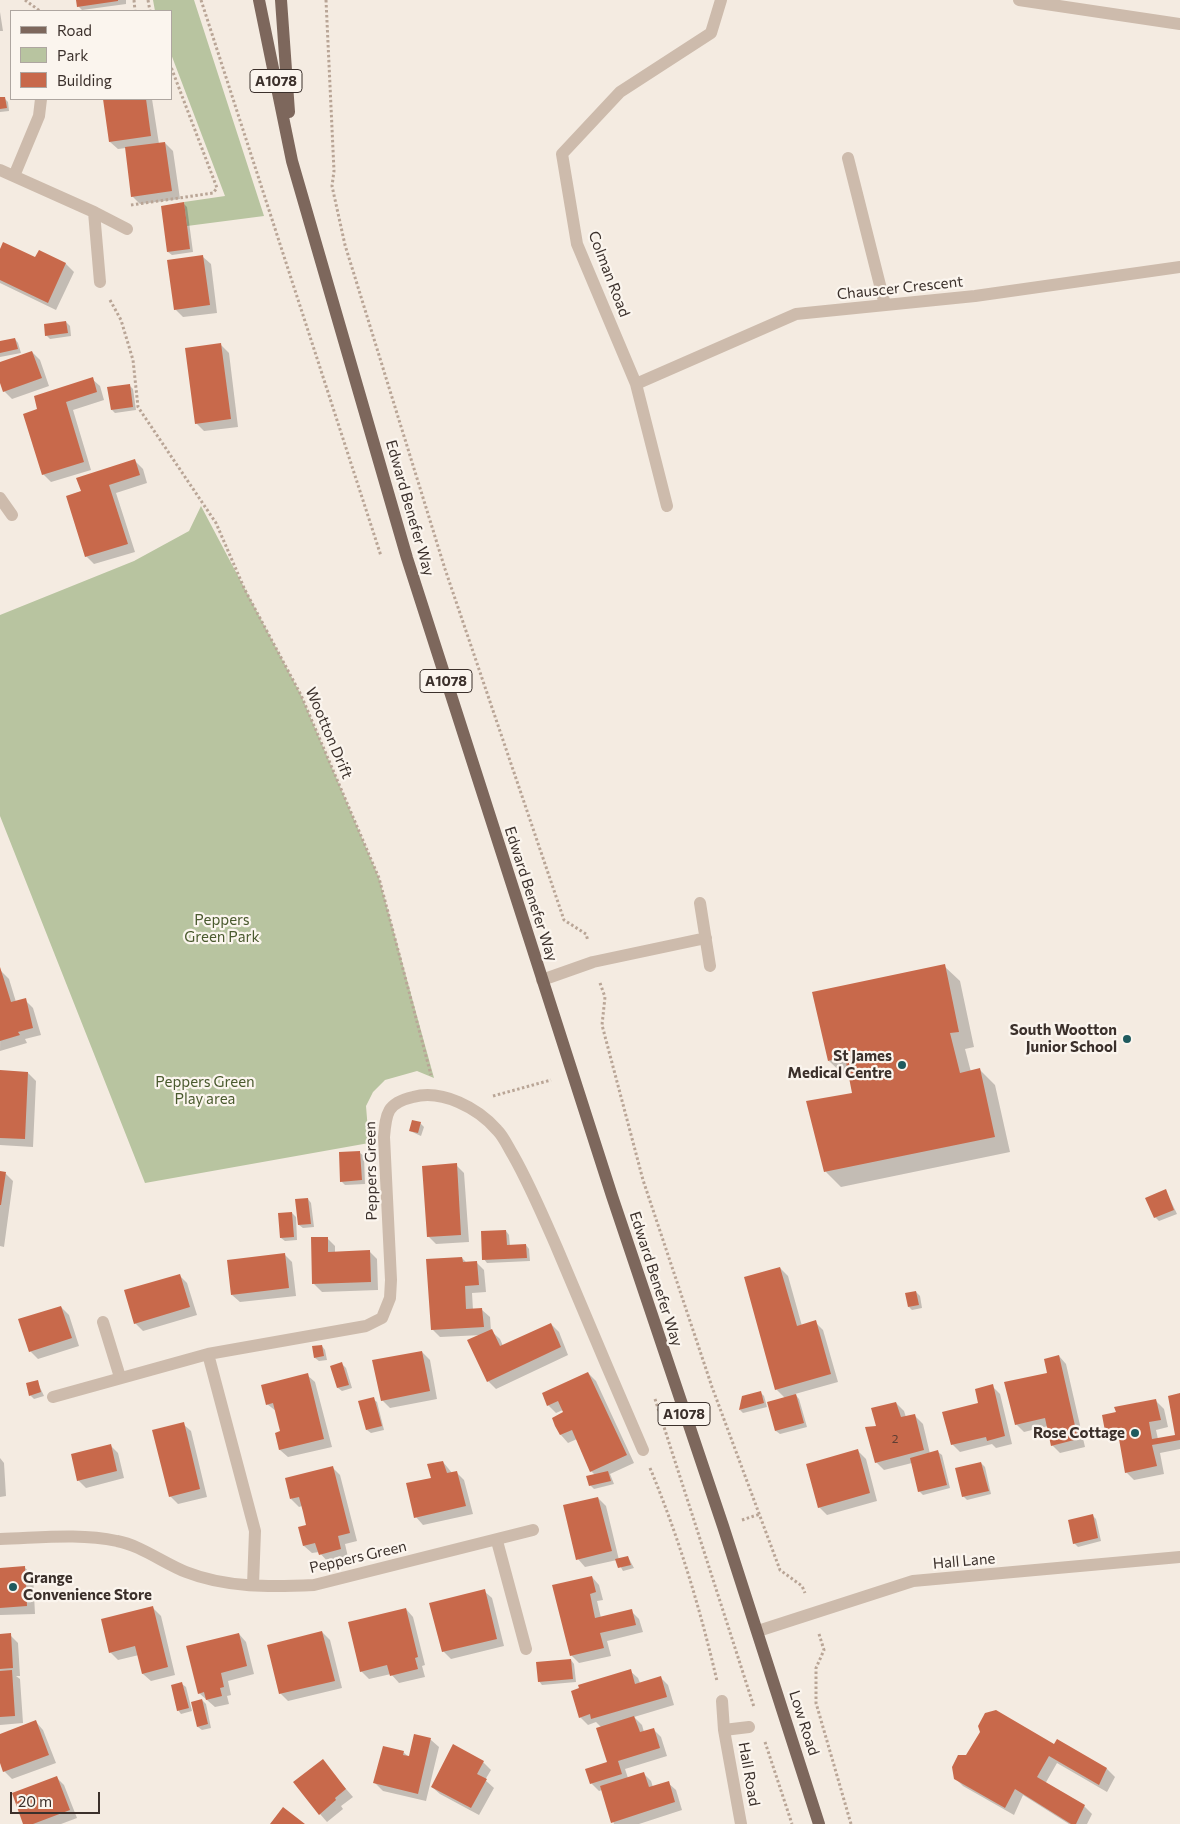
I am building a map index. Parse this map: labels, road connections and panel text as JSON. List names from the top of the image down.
{
  "streets": {
    "main road": ["A1078", "Edward Benefer Way", "Low Road"],
    "street": [
      "Colman Road",
      "Chauscer Crescent",
      "Peppers Green",
      "Hall Lane",
      "Hall Road"
    ],
    "path": ["Wootton Drift"]
  },
  "crossings": [
    ["Colman Road", "Chauscer Crescent"],
    ["Edward Benefer Way", "Hall Lane"],
    ["Edward Benefer Way", "Low Road"],
    ["Wootton Drift", "Peppers Green"],
    ["Hall Lane", "Low Road"]
  ],
  "parks": ["Peppers Green Park", "Peppers Green Play area"],
  "places": [
    "South Wootton Junior School",
    "St James Medical Centre",
    "Rose Cottage",
    "Grange Convenience Store"
  ],
  "house_numbers": ["2"],
  "legend": ["Road", "Park", "Building"],
  "scale_bar": "20 m"
}
